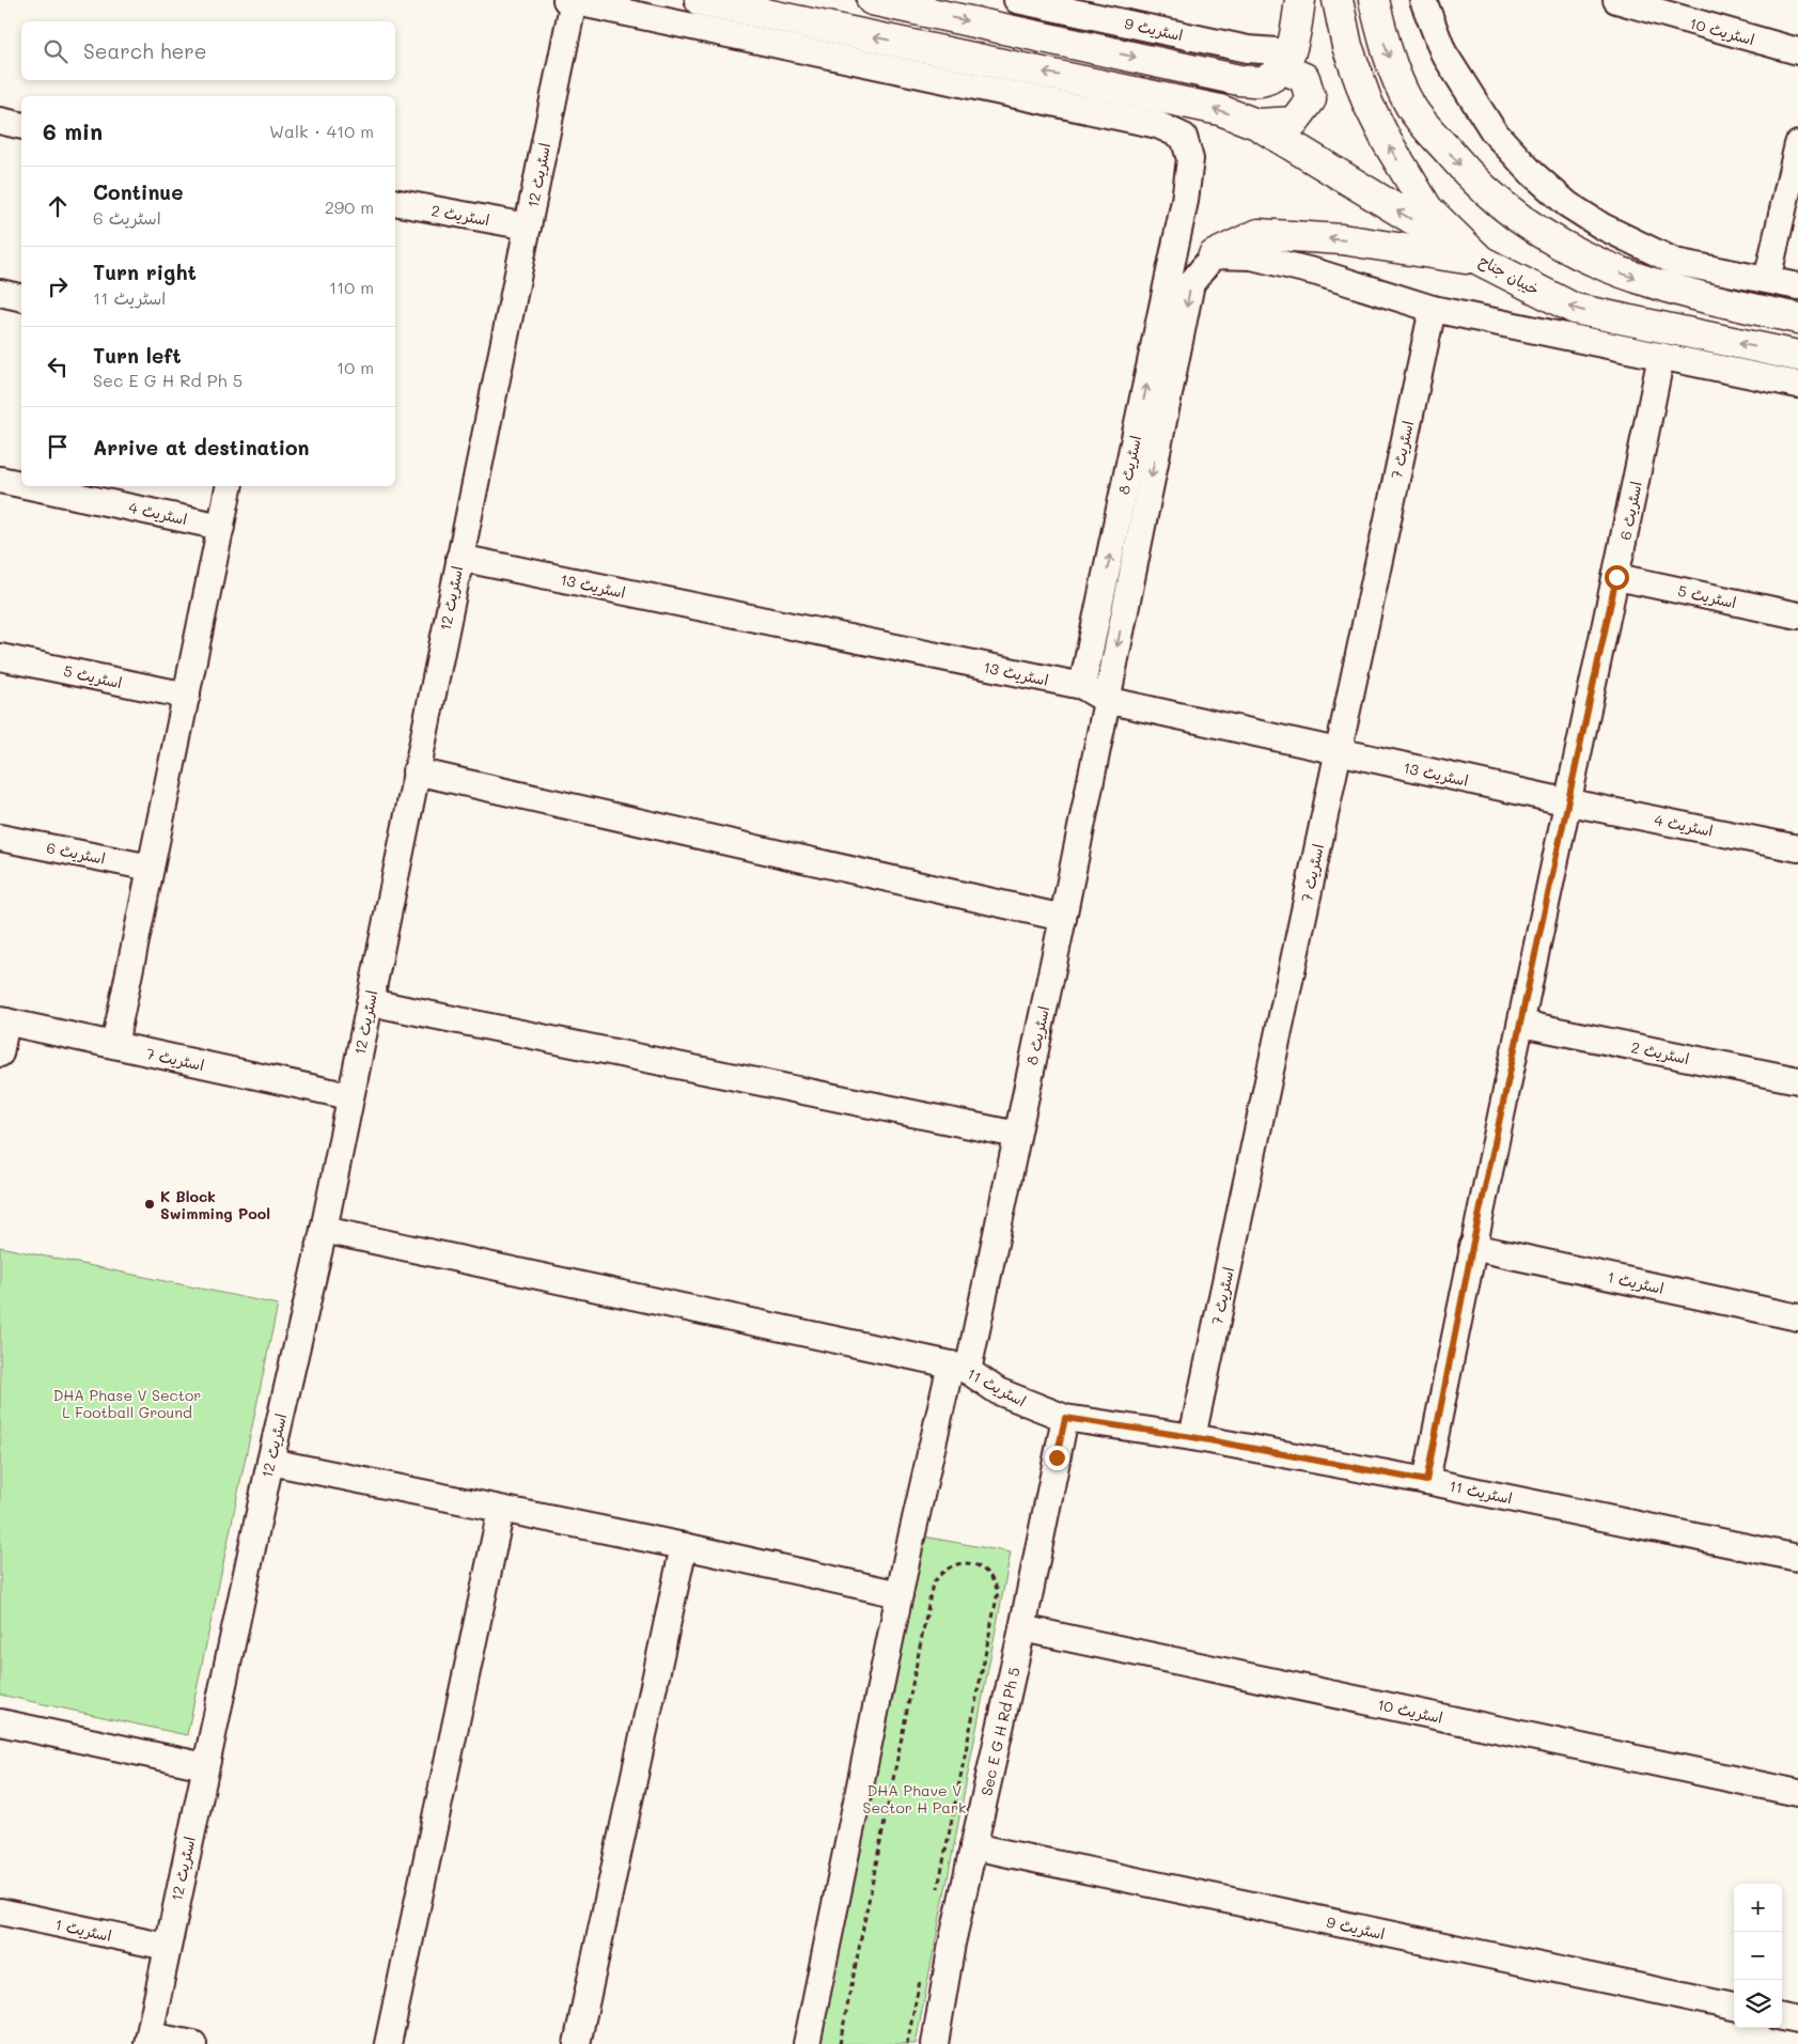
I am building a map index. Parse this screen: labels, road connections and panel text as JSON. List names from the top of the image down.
{
  "streets": {
    "main road": ["خیبان جناح"],
    "street": [
      "اسٹریٹ 9",
      "اسٹریٹ 10",
      "اسٹریٹ 12",
      "اسٹریٹ 2",
      "اسٹریٹ 7",
      "اسٹریٹ 8",
      "اسٹریٹ 6",
      "اسٹریٹ 4",
      "اسٹریٹ 13",
      "اسٹریٹ 5",
      "اسٹریٹ 1",
      "اسٹریٹ 11",
      "Sec E G H Rd Ph 5"
    ]
  },
  "crossings": [
    ["اسٹریٹ 9", "Sec E G H Rd Ph 5"],
    ["اسٹریٹ 10", "Sec E G H Rd Ph 5"],
    ["اسٹریٹ 12", "اسٹریٹ 2"],
    ["اسٹریٹ 12", "اسٹریٹ 7"],
    ["اسٹریٹ 12", "اسٹریٹ 8"],
    ["اسٹریٹ 12", "اسٹریٹ 13"],
    ["اسٹریٹ 12", "اسٹریٹ 1"],
    ["اسٹریٹ 2", "اسٹریٹ 6"],
    ["اسٹریٹ 7", "اسٹریٹ 13"],
    ["اسٹریٹ 7", "اسٹریٹ 11"],
    ["اسٹریٹ 8", "اسٹریٹ 13"],
    ["اسٹریٹ 8", "اسٹریٹ 11"],
    ["اسٹریٹ 6", "اسٹریٹ 4"],
    ["اسٹریٹ 6", "اسٹریٹ 13"],
    ["اسٹریٹ 6", "اسٹریٹ 5"],
    ["اسٹریٹ 6", "اسٹریٹ 1"],
    ["اسٹریٹ 6", "اسٹریٹ 11"],
    ["اسٹریٹ 4", "اسٹریٹ 13"],
    ["اسٹریٹ 11", "Sec E G H Rd Ph 5"]
  ],
  "parks": ["DHA Phase V Sector L Football Ground", "DHA Phave V Sector H Park"],
  "places": ["K Block Swimming Pool"],
  "page": {
    "search": "Search here",
    "heading": ["6 min", "Walk · 410 m"],
    "list": [
      ["Continue", "اسٹریٹ 6", "290 m"],
      ["Turn right", "اسٹریٹ 11", "110 m"],
      ["Turn left", "Sec E G H Rd Ph 5", "10 m"],
      "Arrive at destination"
    ],
    "map_buttons": ["+", "−"]
  }
}
